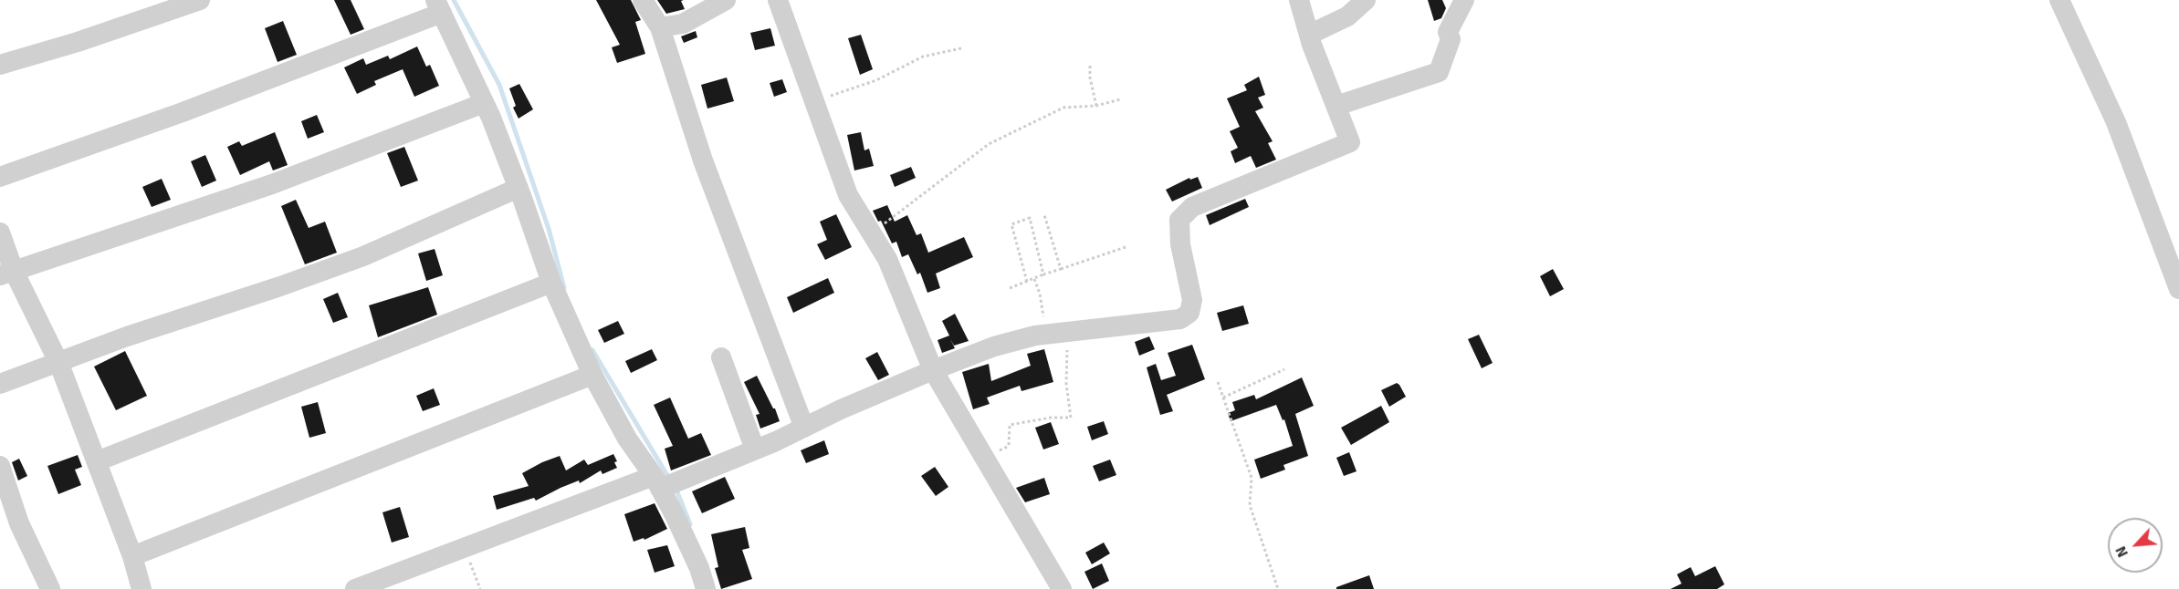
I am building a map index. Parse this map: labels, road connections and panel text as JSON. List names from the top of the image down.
{
  "north": "bottom left"
}
